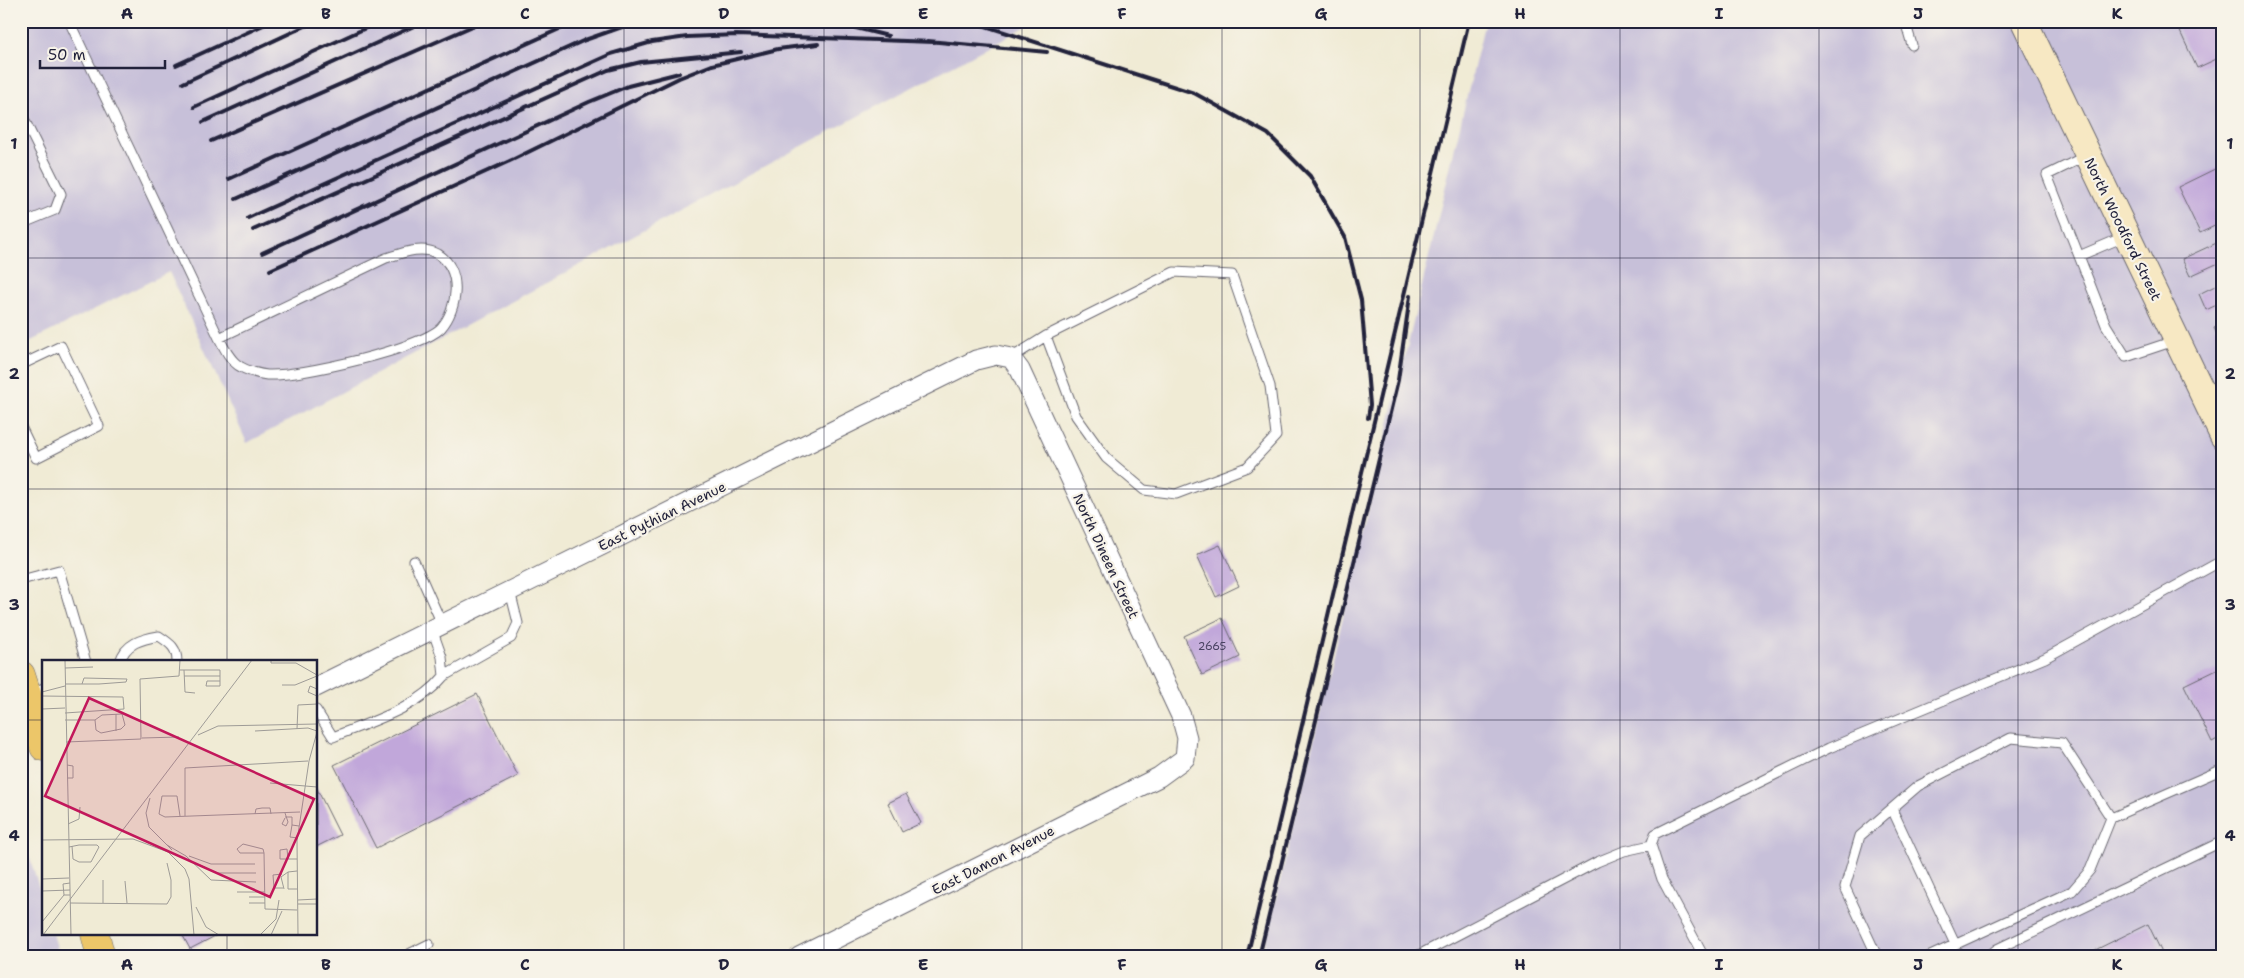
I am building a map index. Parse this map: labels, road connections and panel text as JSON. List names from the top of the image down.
{
  "streets": {
    "street": [
      "North Woodford Street",
      "East Pythian Avenue",
      "North Dineen Street",
      "East Damon Avenue"
    ]
  },
  "crossings": [
    ["East Pythian Avenue", "North Dineen Street"],
    ["North Dineen Street", "East Damon Avenue"]
  ],
  "house_numbers": ["2665"],
  "scale_bar": "50 m",
  "grid": {
    "columns": [
      "A",
      "B",
      "C",
      "D",
      "E",
      "F",
      "G",
      "H",
      "I",
      "J",
      "K"
    ],
    "rows": [
      "1",
      "2",
      "3",
      "4"
    ]
  }
}
